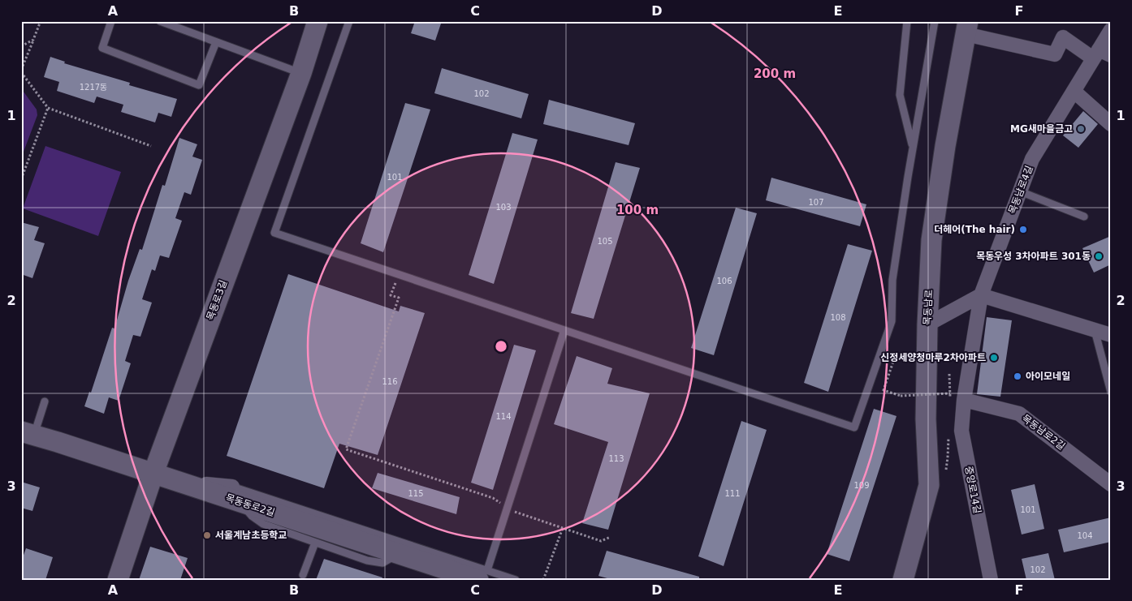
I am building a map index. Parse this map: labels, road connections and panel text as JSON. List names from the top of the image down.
{
  "streets": {
    "street": [
      "목동남로4길",
      "목동로3길",
      "목동남로",
      "목동남로2길",
      "중앙로14길",
      "목동동로2길"
    ]
  },
  "crossings": [
    ["목동남로4길", "목동남로"],
    ["목동남로4길", "목동남로2길"],
    ["목동남로4길", "중앙로14길"],
    ["목동로3길", "목동동로2길"],
    ["목동남로2길", "중앙로14길"]
  ],
  "places": [
    "MG새마을금고",
    "더헤어(The hair)",
    "목동우성 3차아파트 301동",
    "신정세양청마루2차아파트",
    "아이모네일",
    "서울계남초등학교"
  ],
  "house_numbers": [
    "1217동",
    "102",
    "101",
    "107",
    "103",
    "105",
    "106",
    "108",
    "116",
    "114",
    "113",
    "109",
    "115",
    "111",
    "101",
    "104",
    "102"
  ],
  "grid": {
    "columns": [
      "A",
      "B",
      "C",
      "D",
      "E",
      "F"
    ],
    "rows": ["1", "2", "3"]
  },
  "rings": ["200 m", "100 m"]
}
